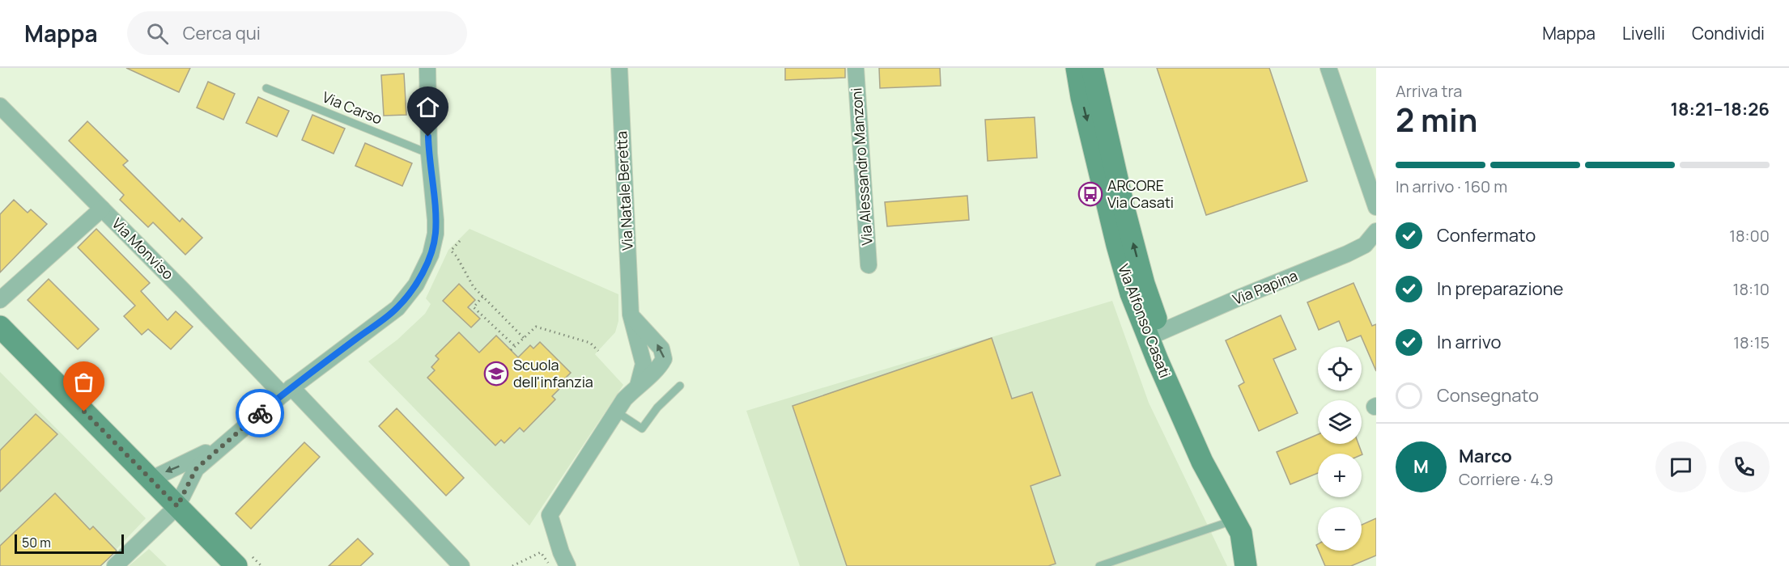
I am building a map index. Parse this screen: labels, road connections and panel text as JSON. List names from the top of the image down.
{
  "streets": {
    "main road": ["Via Alfonso Casati"],
    "street": [
      "Via Alessandro Manzoni",
      "Via Natale Beretta",
      "Via Monviso",
      "Via Papina"
    ],
    "lane": ["Via Carso"]
  },
  "crossings": [
    ["Via Papina", "Via Alfonso Casati"]
  ],
  "places": {
    "bus stop": ["ARCORE Via Casati"],
    "school or university": ["Scuola dell'infanzia"]
  },
  "scale_bar": "50 m",
  "page": {
    "header": "Mappa",
    "search": "Cerca qui",
    "nav": ["Mappa", "Livelli", "Condividi"],
    "heading": ["2 min", "Arriva tra", "18:21–18:26"],
    "panel": ["Marco", "Corriere · 4.9"],
    "bar": "In arrivo · 160 m",
    "list": [
      ["Confermato", "18:00"],
      ["In preparazione", "18:10"],
      ["In arrivo", "18:15"],
      "Consegnato"
    ],
    "map_buttons": ["+", "−"],
    "round": "M",
    "scale": "50 m"
  }
}
